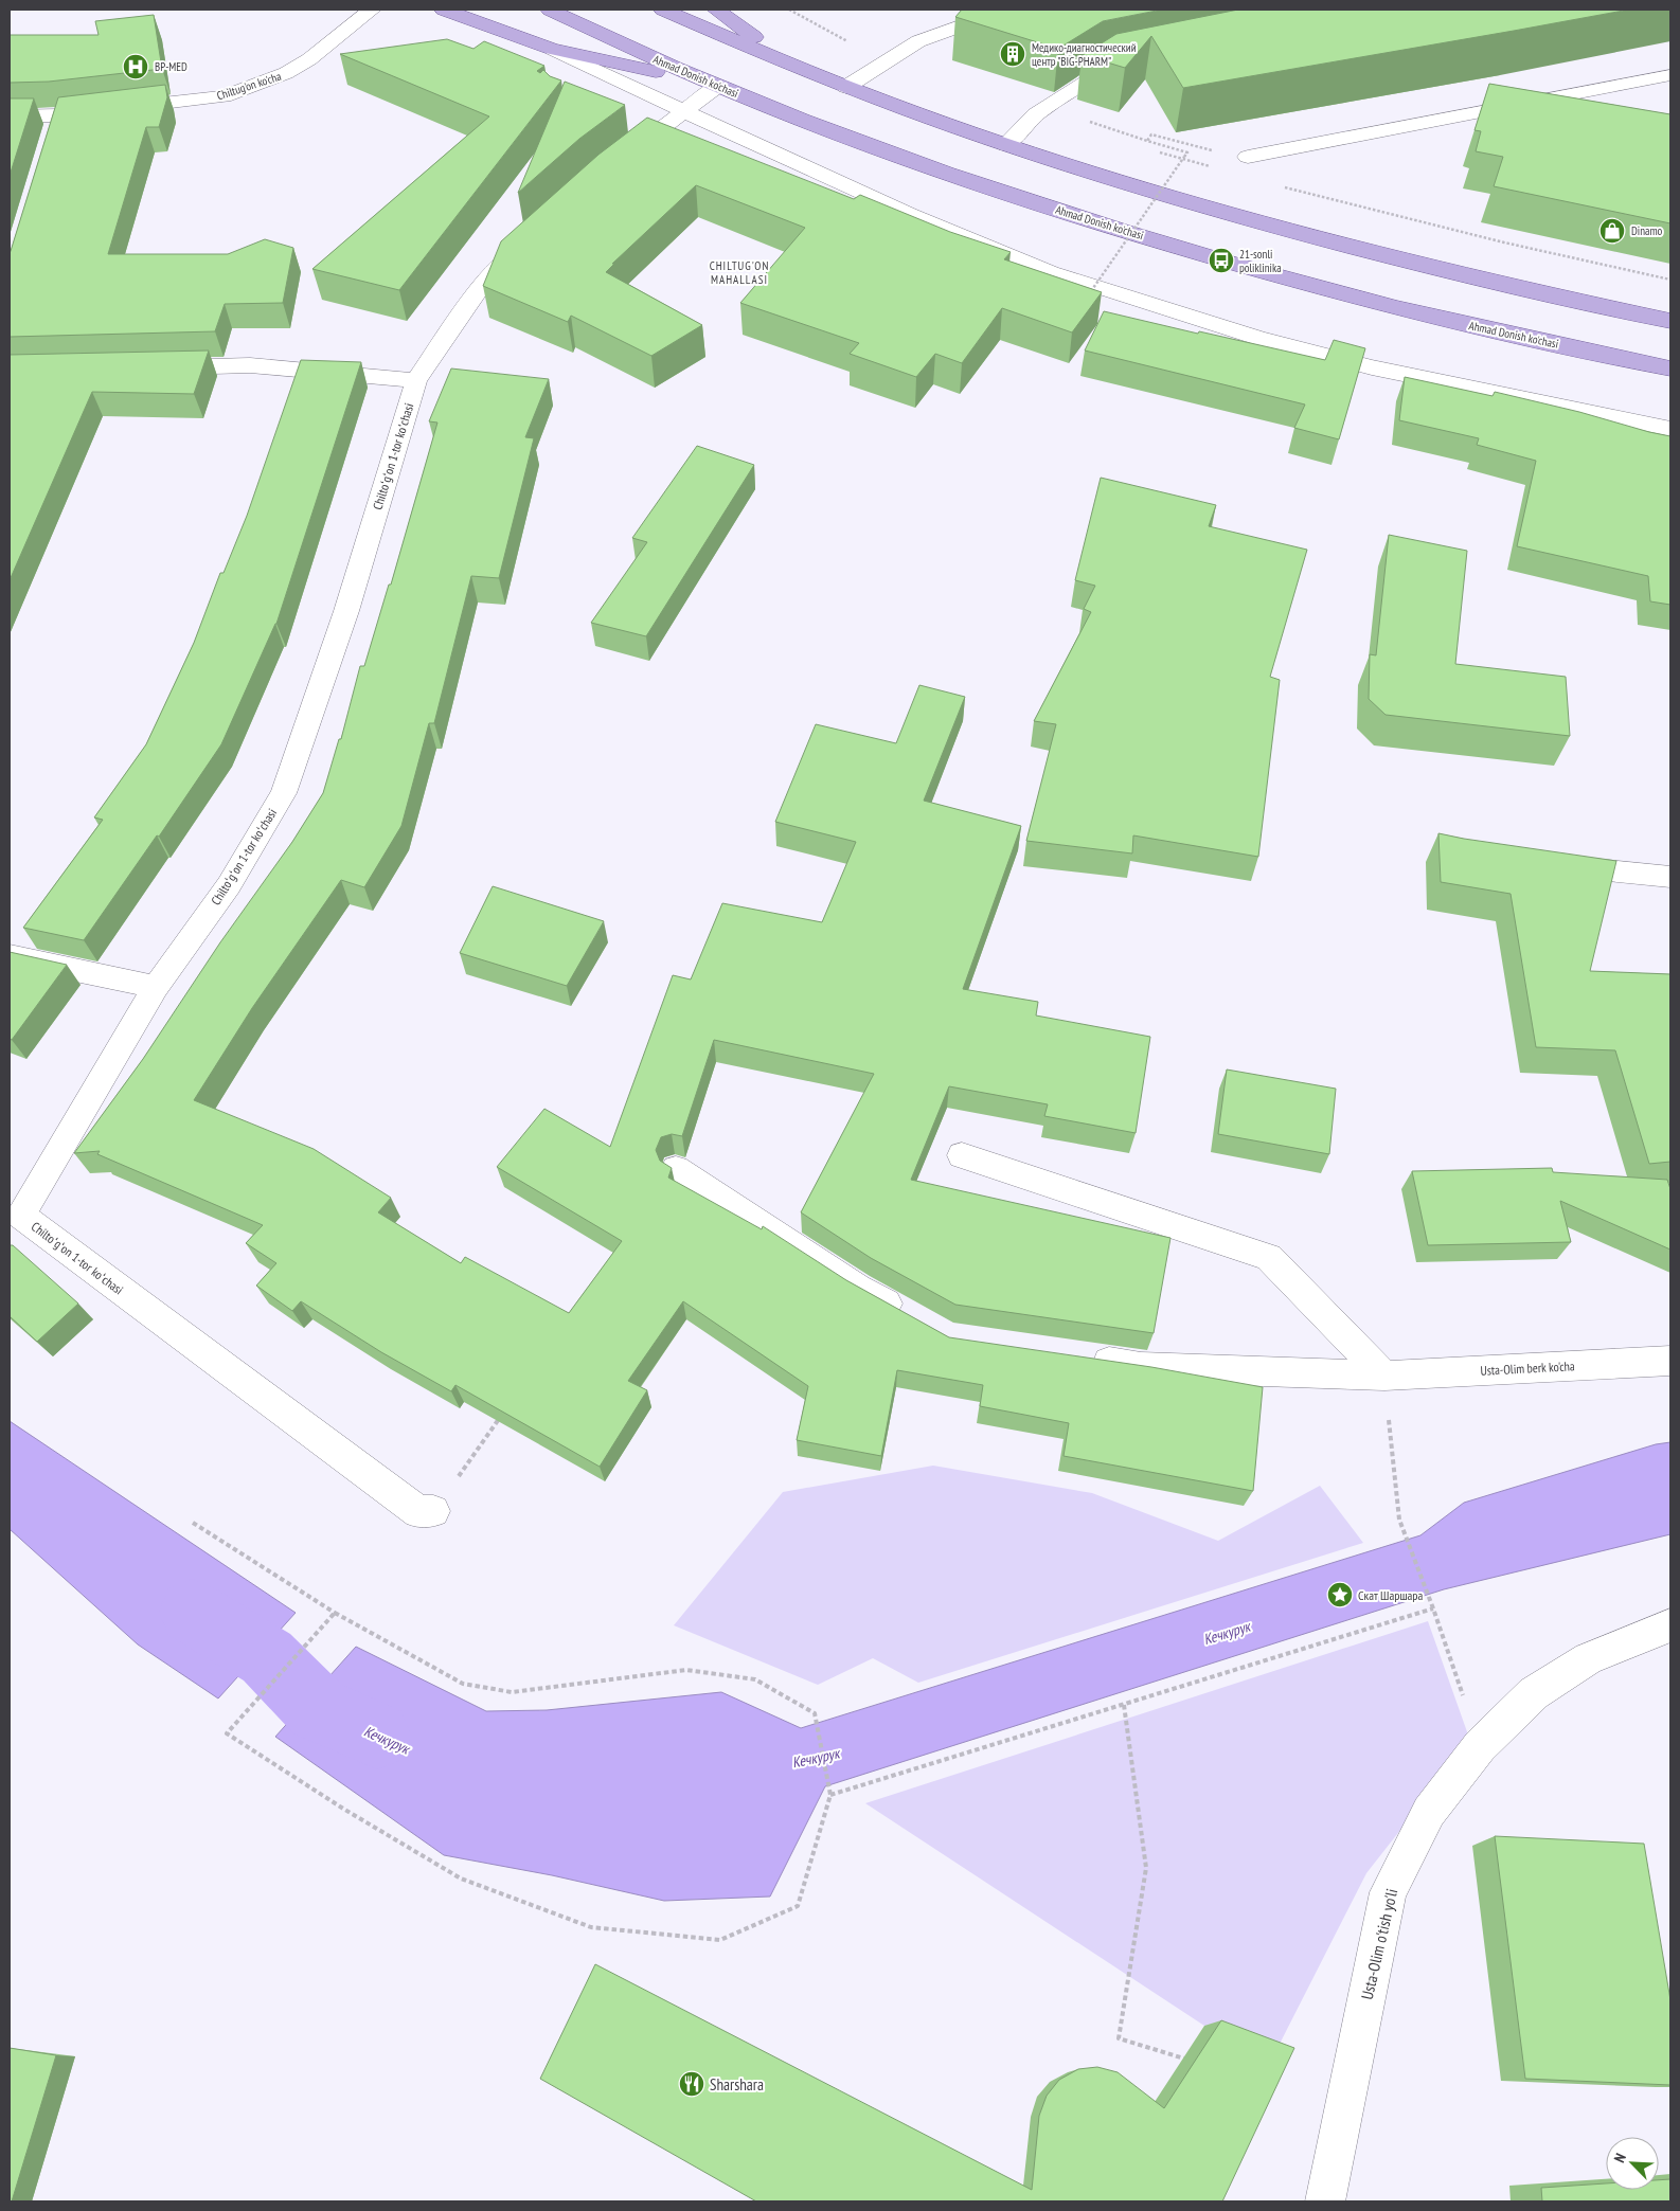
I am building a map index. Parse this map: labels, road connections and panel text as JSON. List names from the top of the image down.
{
  "streets": {
    "main road": ["Ahmad Donish ko'chasi"],
    "street": [
      "Chiltug'on ko'cha",
      "Chiltoʻgʻon 1-tor koʻchasi",
      "Usta-Olim berk ko'cha",
      "Usta-Olim o'tish yo'li"
    ]
  },
  "districts": ["CHILTUG'ON MAHALLASI"],
  "water": ["Кечкурук"],
  "places": {
    "building": ["Медико-диагностический центр \"BIG-PHARM\""],
    "hospital": ["BP-MED"],
    "shop": ["Dinamo"],
    "bus stop": ["21-sonli poliklinika"],
    "place": ["Скат Шаршара"],
    "restaurant": ["Sharshara"]
  },
  "north": "top left"
}
